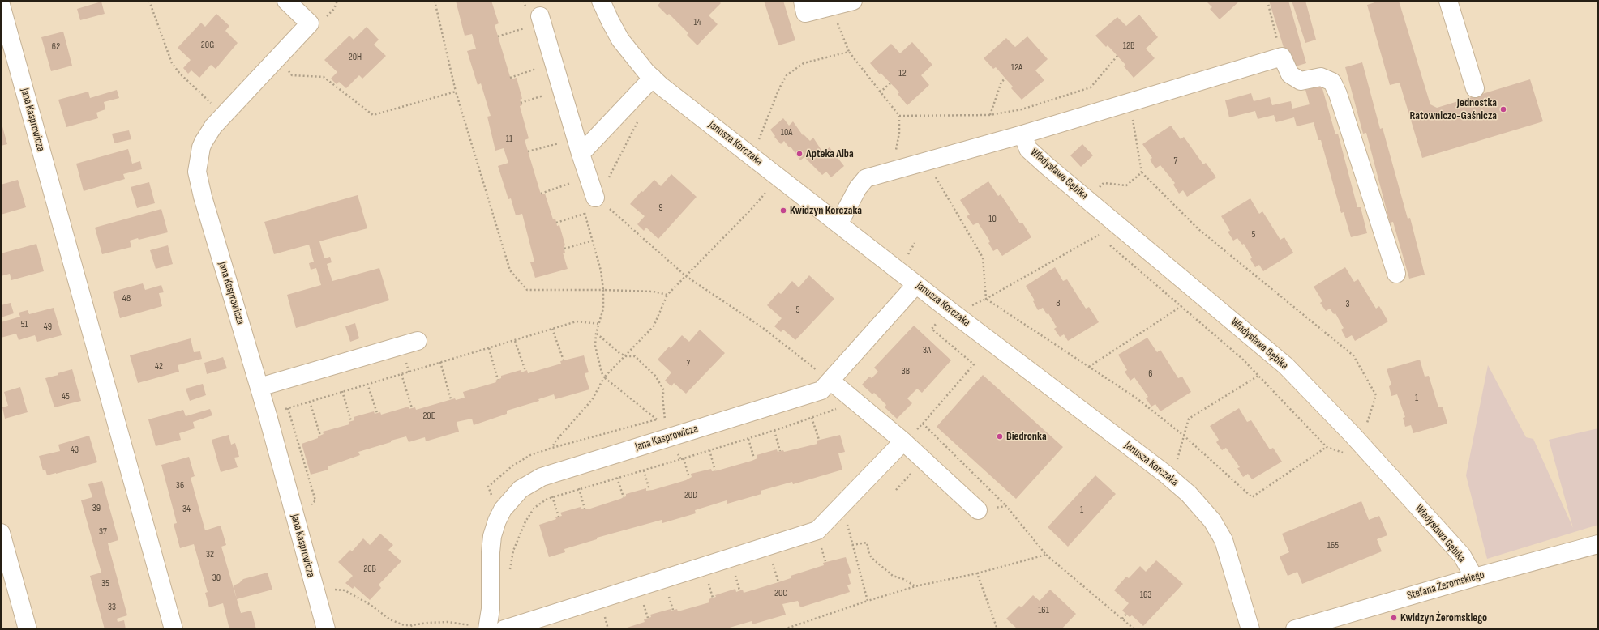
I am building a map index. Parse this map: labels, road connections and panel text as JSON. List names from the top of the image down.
{
  "streets": {
    "street": [
      "Jana Kasprowicza",
      "Janusza Korczaka",
      "Władysława Gębika",
      "Stefana Żeromskiego"
    ]
  },
  "crossings": [
    ["Jana Kasprowicza", "Janusza Korczaka"],
    ["Janusza Korczaka", "Władysława Gębika"],
    ["Władysława Gębika", "Stefana Żeromskiego"]
  ],
  "places": [
    "Jednostka Ratowniczo-Gaśnicza",
    "Apteka Alba",
    "Kwidzyn Korczaka",
    "Biedronka",
    "Kwidzyn Żeromskiego"
  ],
  "house_numbers": [
    "14",
    "20G",
    "12B",
    "62",
    "20H",
    "12A",
    "12",
    "10A",
    "11",
    "7",
    "9",
    "10",
    "5",
    "48",
    "8",
    "3",
    "5",
    "51",
    "49",
    "3A",
    "7",
    "42",
    "3B",
    "6",
    "45",
    "1",
    "20E",
    "43",
    "36",
    "20D",
    "39",
    "34",
    "1",
    "37",
    "165",
    "32",
    "20B",
    "30",
    "35",
    "20C",
    "163",
    "33",
    "161"
  ]
}
